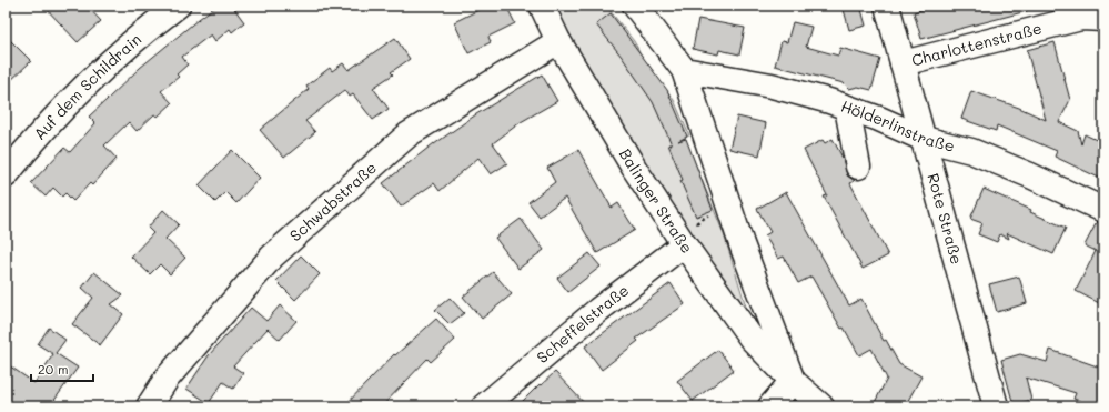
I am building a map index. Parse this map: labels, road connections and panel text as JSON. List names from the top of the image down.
{
  "streets": {
    "street": [
      "Charlottenstraße",
      "Auf dem Schildrain",
      "Hölderlinstraße",
      "Schwabstraße",
      "Balinger Straße",
      "Rote Straße",
      "Scheffelstraße"
    ]
  },
  "crossings": [
    ["Charlottenstraße", "Rote Straße"],
    ["Hölderlinstraße", "Balinger Straße"],
    ["Hölderlinstraße", "Rote Straße"],
    ["Schwabstraße", "Balinger Straße"],
    ["Balinger Straße", "Scheffelstraße"]
  ],
  "scale_bar": "20 m"
}
